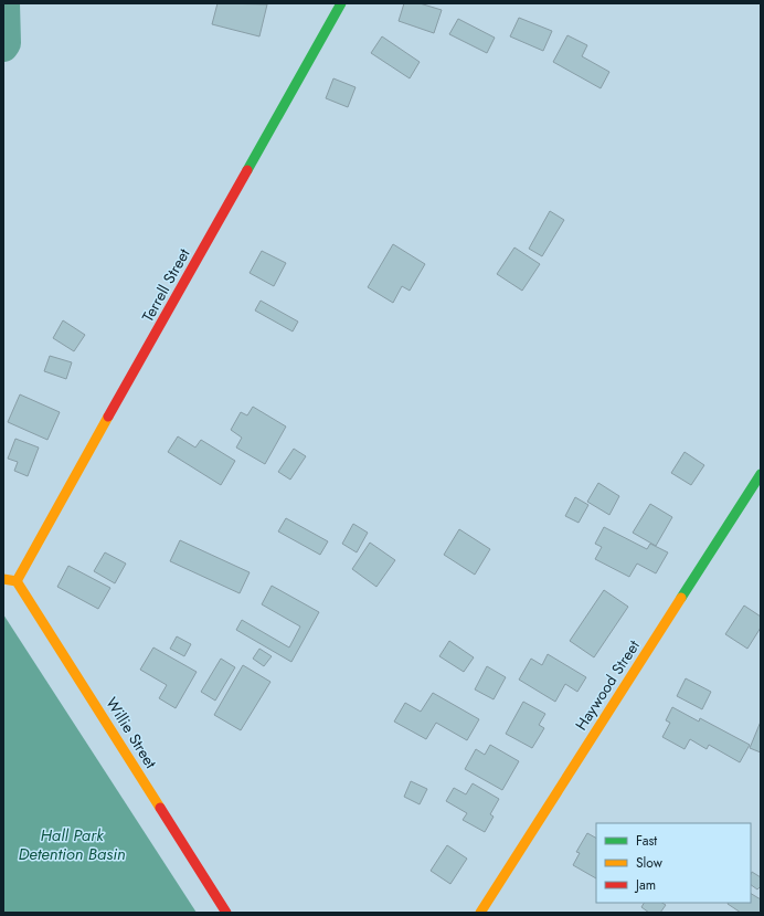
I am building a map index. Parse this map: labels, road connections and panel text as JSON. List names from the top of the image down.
{
  "streets": {
    "street": ["Terrell Street", "Haywood Street", "Willie Street"]
  },
  "crossings": [
    ["Terrell Street", "Willie Street"]
  ],
  "water": ["Hall Park Detention Basin"],
  "legend": ["Fast", "Slow", "Jam"]
}
